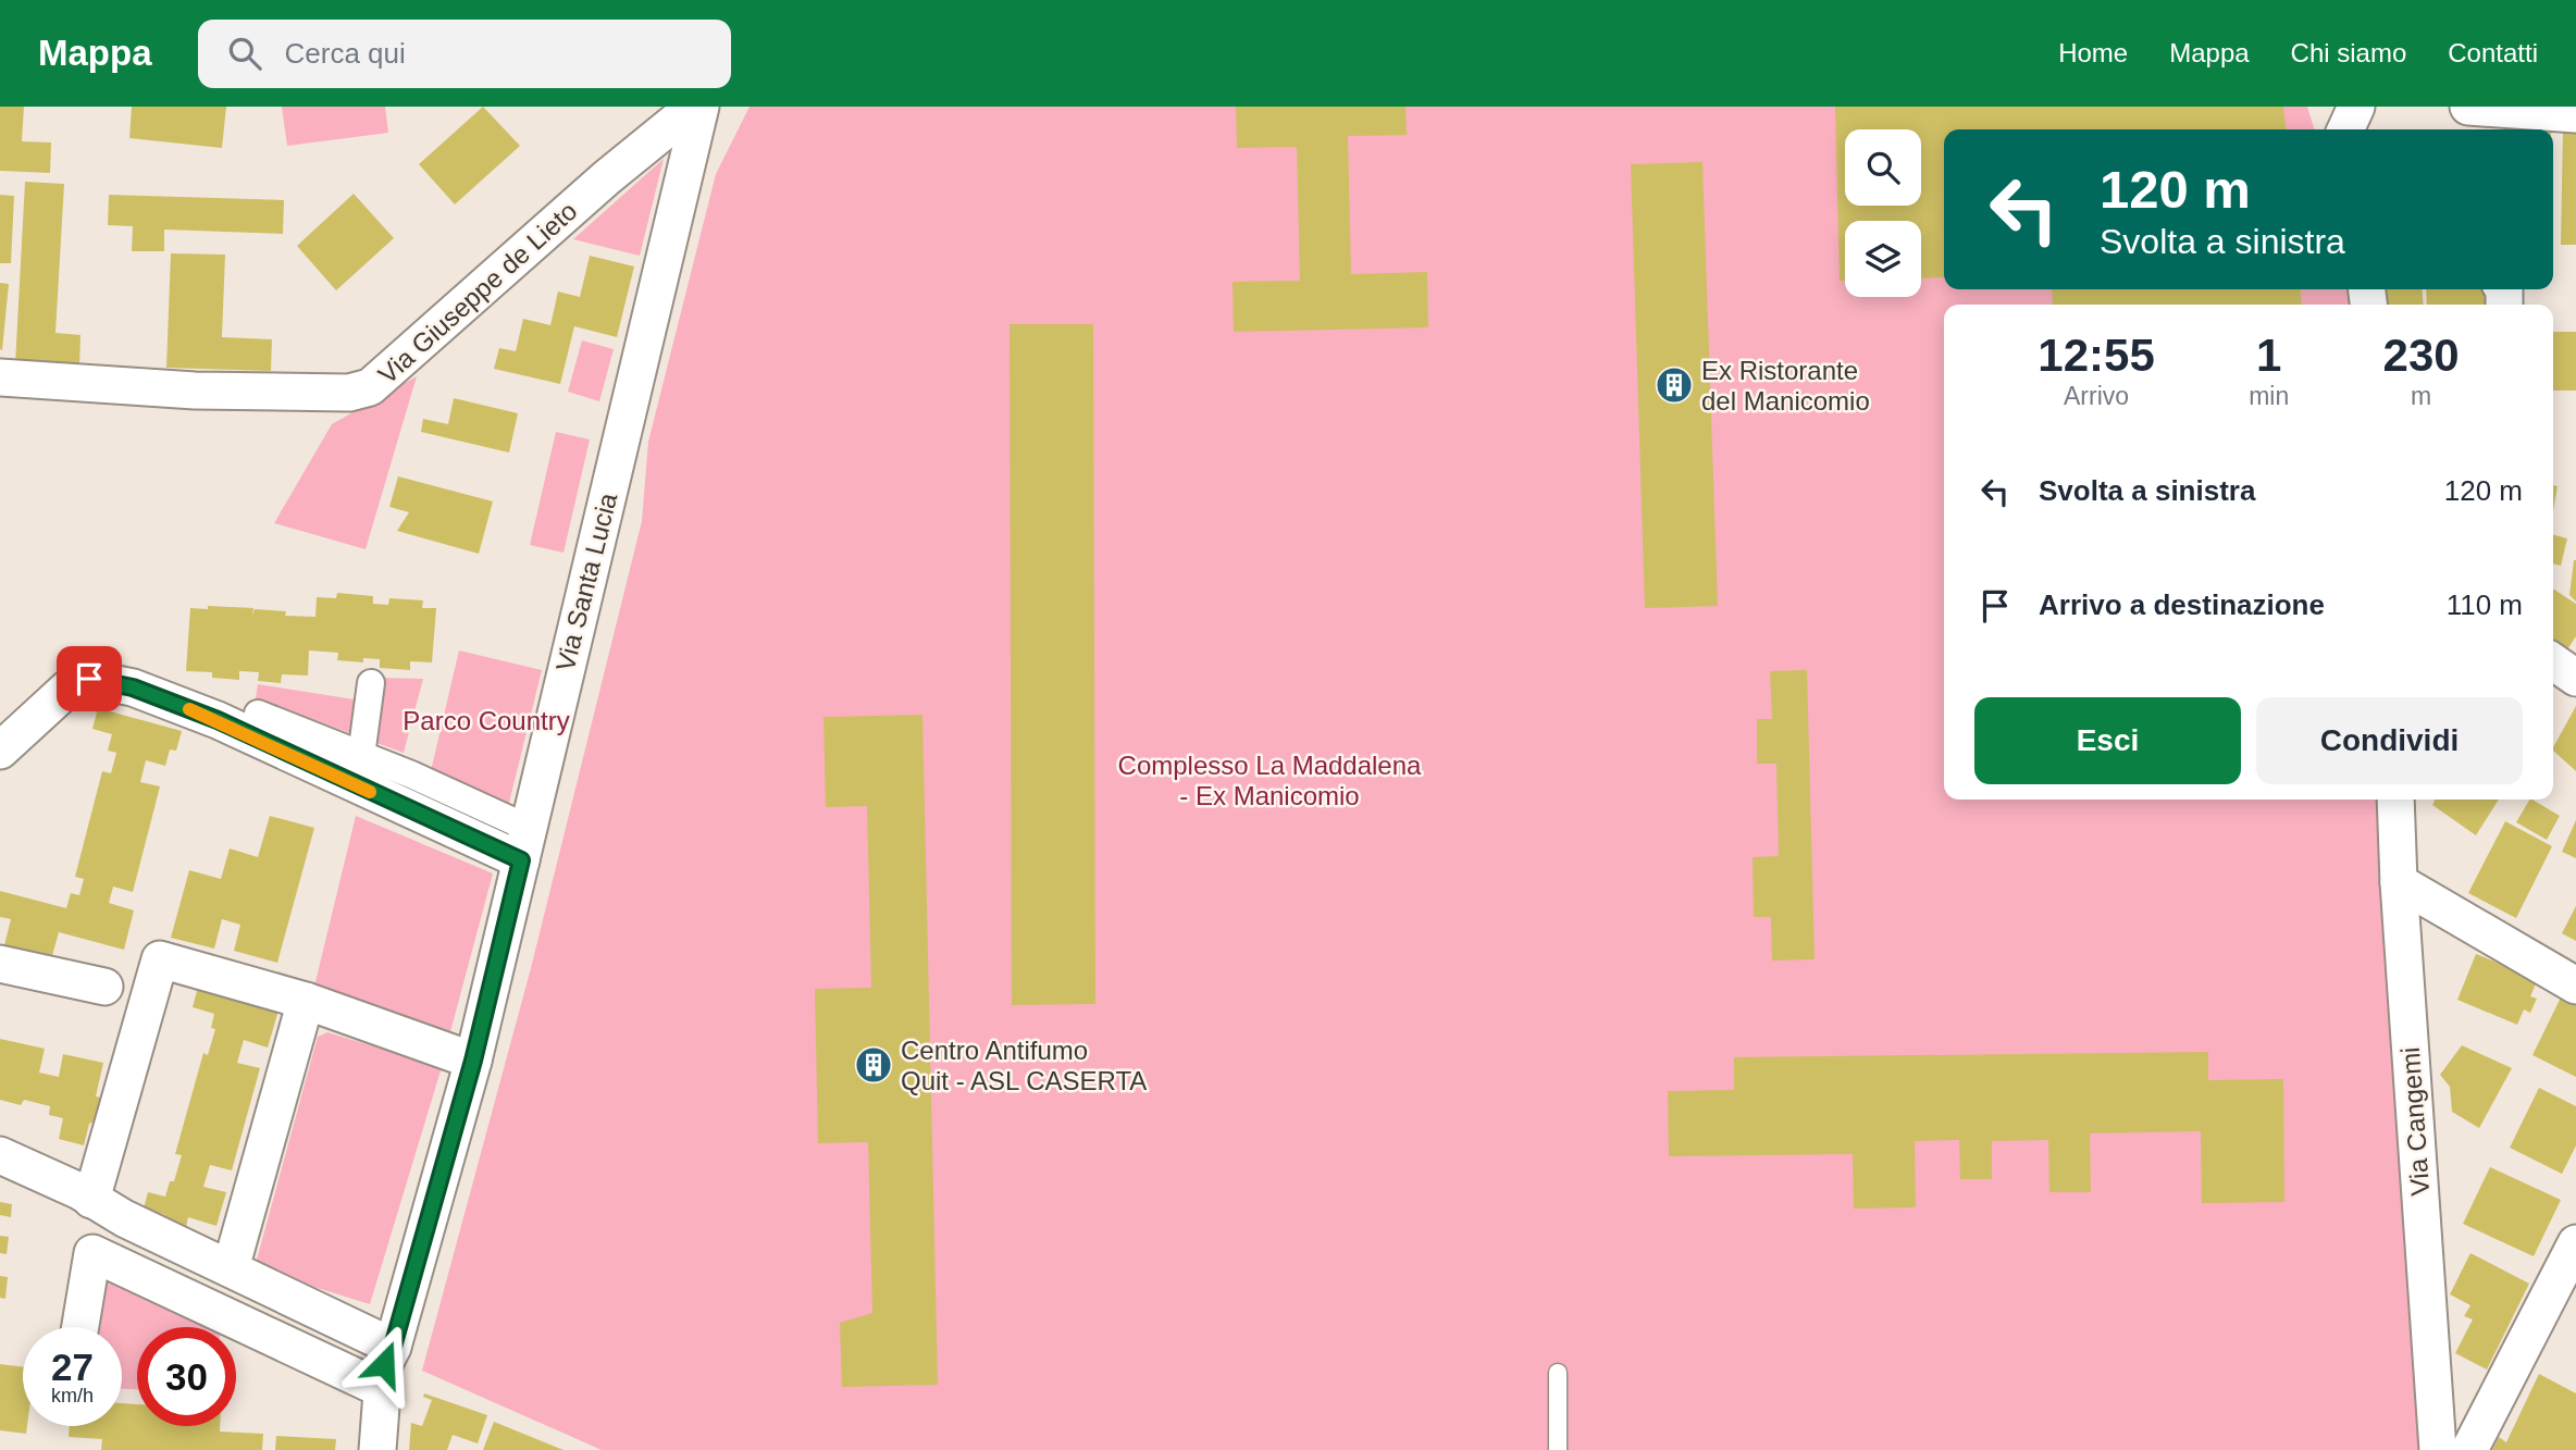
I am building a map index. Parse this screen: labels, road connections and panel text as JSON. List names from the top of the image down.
{
  "streets": {
    "street": ["Via Giuseppe de Lieto", "Via Santa Lucia", "Via Cangemi"]
  },
  "parks": ["Parco Country", "Complesso La Maddalena - Ex Manicomio"],
  "places": {
    "building": ["Ex Ristorante del Manicomio", "Centro Antifumo Quit - ASL CASERTA"]
  },
  "page": {
    "header": "Mappa",
    "search": "Cerca qui",
    "nav": [
      "Home",
      "Mappa",
      "Chi siamo",
      "Contatti"
    ],
    "turn": ["120 m", "Svolta a sinistra"],
    "eta": [
      "12:55",
      "Arrivo",
      "1",
      "min",
      "230",
      "m"
    ],
    "list": [
      {
        "name": "Svolta a sinistra",
        "value": "120 m"
      },
      {
        "name": "Arrivo a destinazione",
        "value": "110 m"
      }
    ],
    "buttons": ["Esci", "Condividi"],
    "speed": "27 km/h",
    "limit": "30"
  }
}
